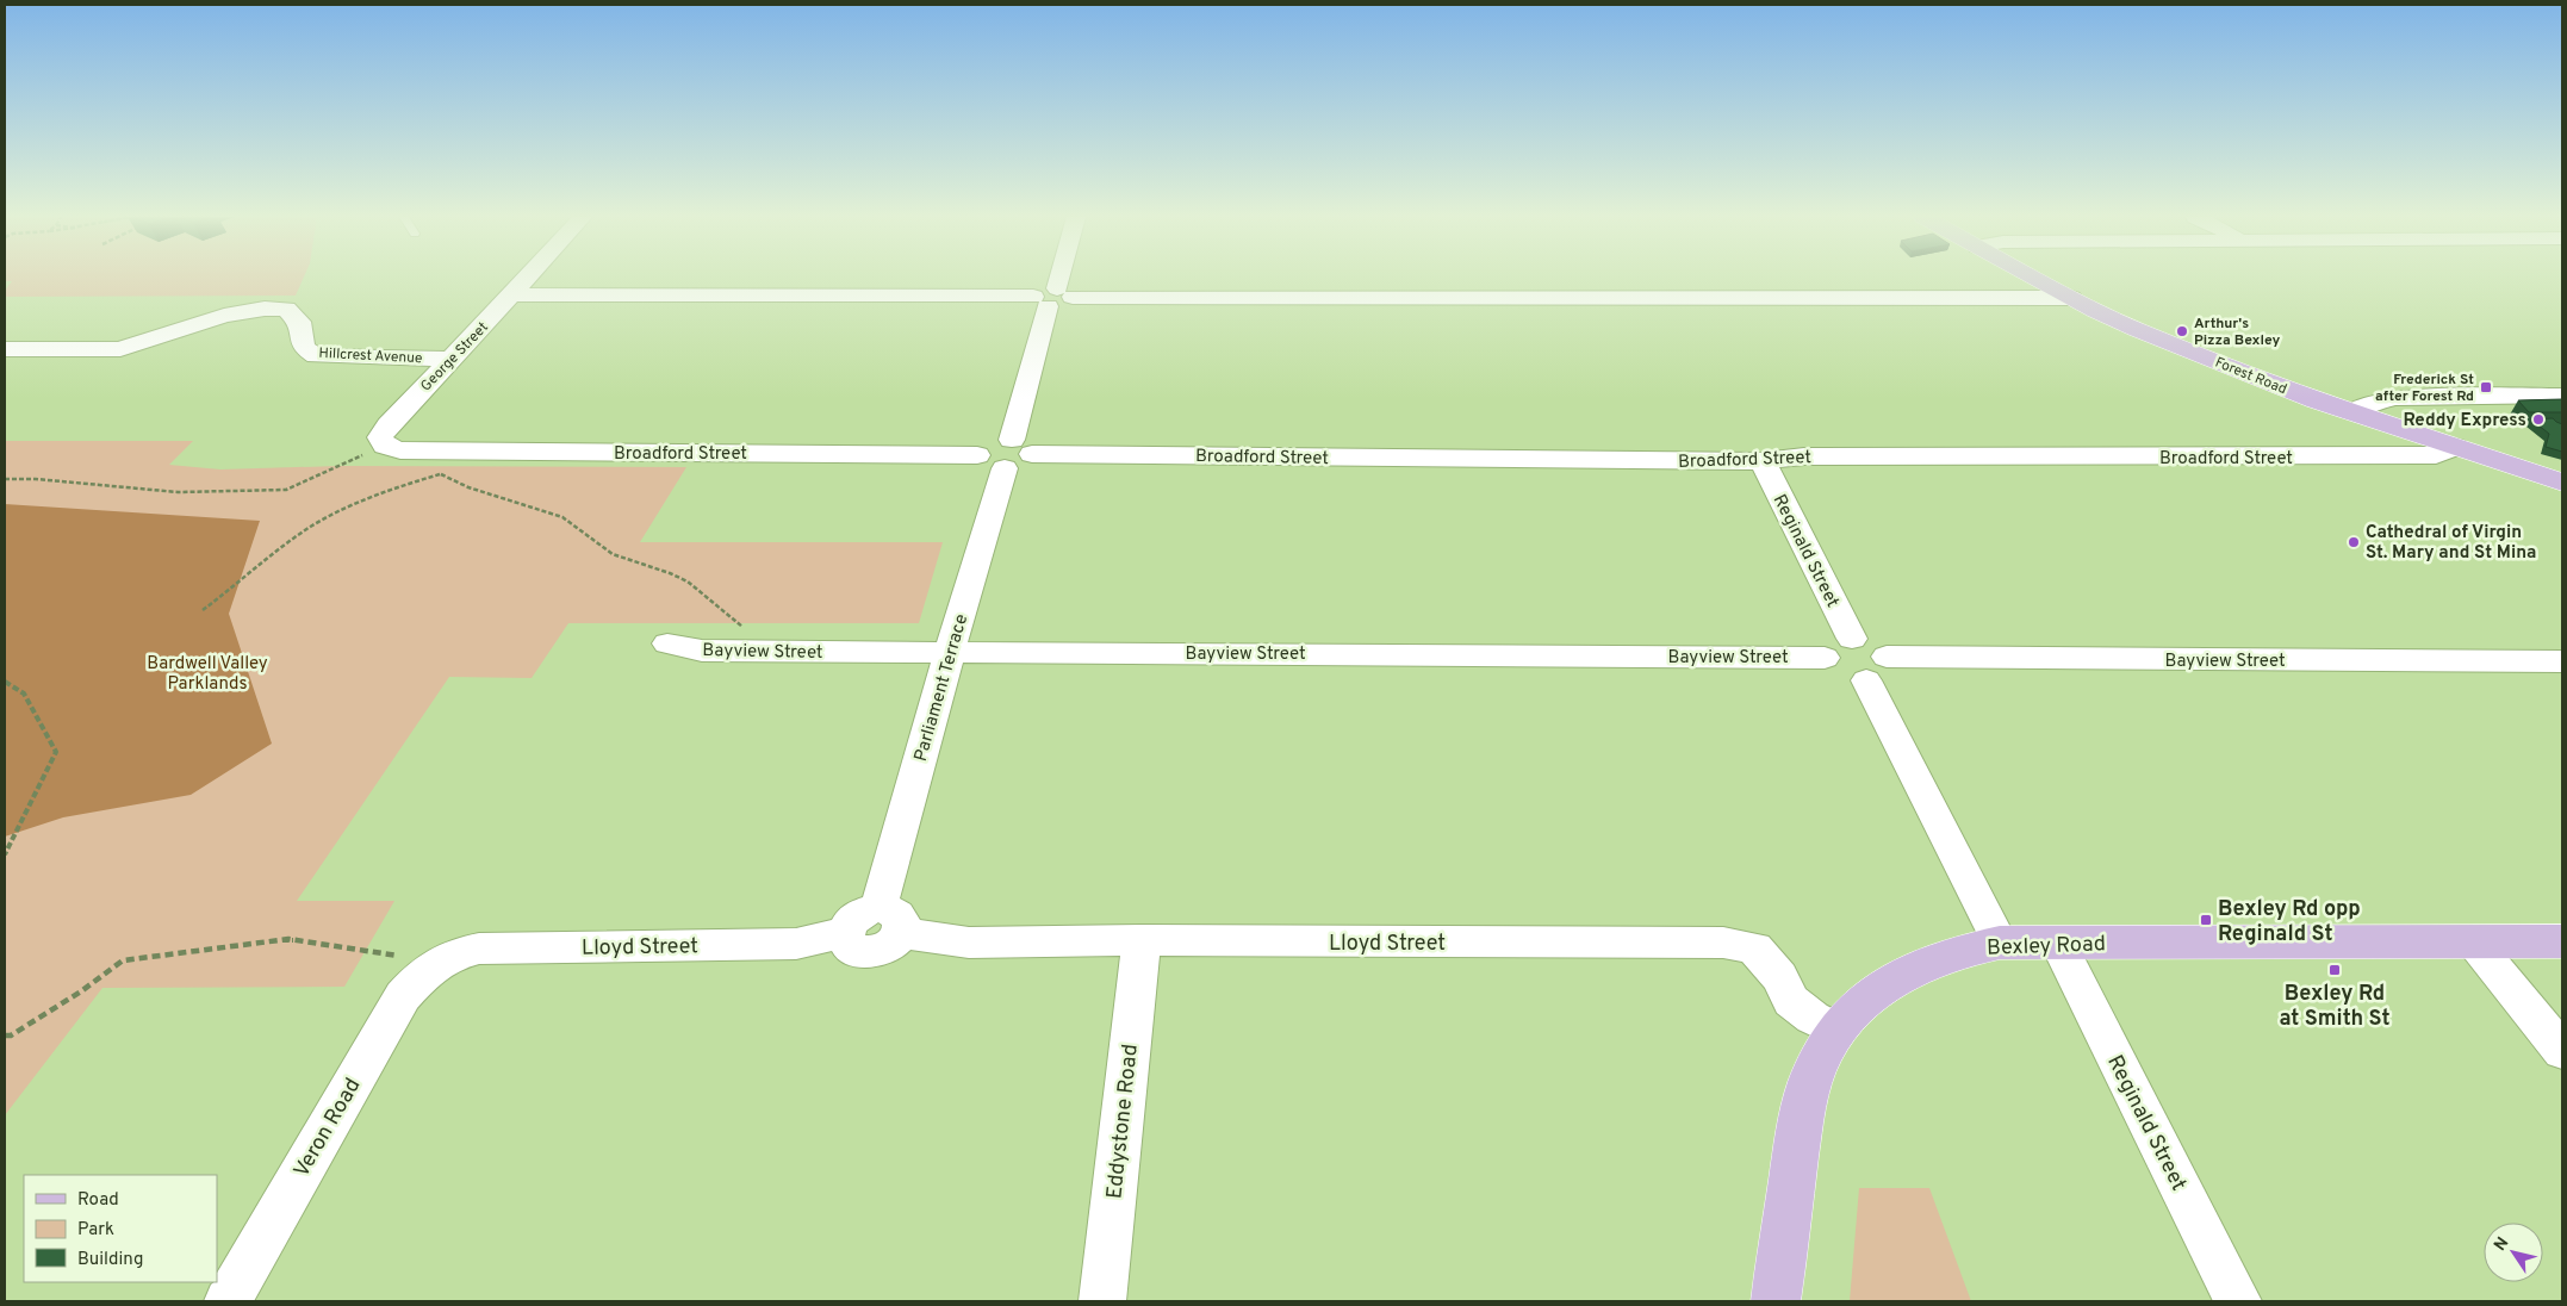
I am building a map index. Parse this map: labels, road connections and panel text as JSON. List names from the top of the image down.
{
  "streets": {
    "main road": ["Forest Road", "Bexley Road"],
    "street": [
      "Hillcrest Avenue",
      "George Street",
      "Broadford Street",
      "Reginald Street",
      "Bayview Street",
      "Parliament Terrace",
      "Lloyd Street",
      "Eddystone Road",
      "Veron Road"
    ]
  },
  "crossings": [
    ["Hillcrest Avenue", "George Street"],
    ["George Street", "Broadford Street"],
    ["Forest Road", "Broadford Street"],
    ["Broadford Street", "Reginald Street"],
    ["Broadford Street", "Parliament Terrace"],
    ["Reginald Street", "Bexley Road"],
    ["Bayview Street", "Parliament Terrace"],
    ["Parliament Terrace", "Lloyd Street"],
    ["Lloyd Street", "Bexley Road"],
    ["Lloyd Street", "Eddystone Road"],
    ["Lloyd Street", "Veron Road"]
  ],
  "parks": ["Bardwell Valley Parklands"],
  "places": {
    "other": ["Arthur's Pizza Bexley", "Reddy Express", "Cathedral of Virgin St. Mary and St Mina"],
    "transit": ["Frederick St after Forest Rd", "Bexley Rd opp Reginald St", "Bexley Rd at Smith St"]
  },
  "legend": ["Road", "Park", "Building"],
  "north": "top left"
}
